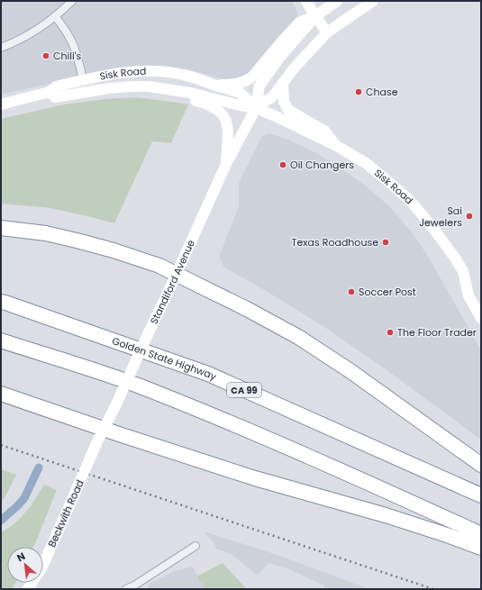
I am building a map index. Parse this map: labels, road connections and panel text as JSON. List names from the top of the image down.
{
  "streets": {
    "highway": ["Golden State Highway", "CA 99"],
    "main road": ["Sisk Road", "Standiford Avenue", "Beckwith Road"]
  },
  "crossings": [
    ["Sisk Road", "Standiford Avenue"],
    ["Standiford Avenue", "Beckwith Road"]
  ],
  "places": [
    "Chili's",
    "Chase",
    "Oil Changers",
    "Sai Jewelers",
    "Texas Roadhouse",
    "Soccer Post",
    "The Floor Trader"
  ],
  "north": "top left"
}
